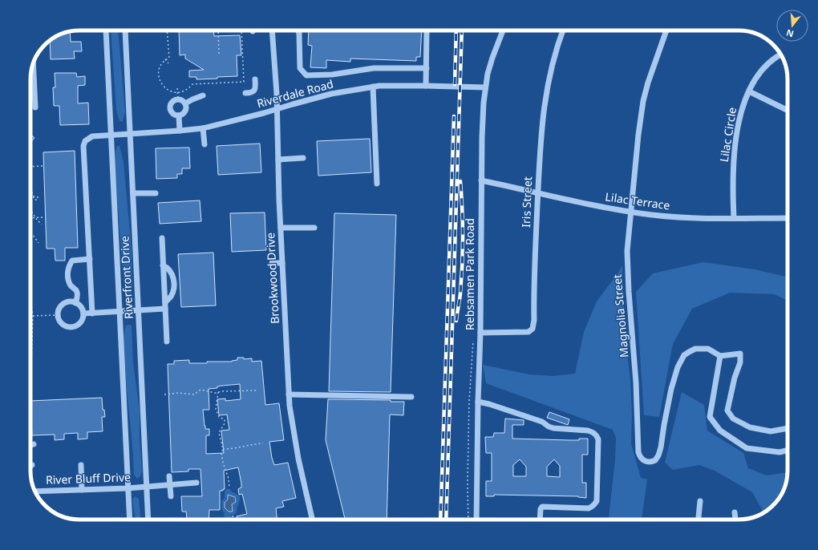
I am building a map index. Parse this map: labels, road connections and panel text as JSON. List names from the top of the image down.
{
  "streets": {
    "street": [
      "Riverdale Road",
      "Lilac Circle",
      "Lilac Terrace",
      "Iris Street",
      "Rebsamen Park Road",
      "Riverfront Drive",
      "Brookwood Drive",
      "Magnolia Street",
      "River Bluff Drive"
    ]
  },
  "crossings": [
    ["Riverdale Road", "Rebsamen Park Road"],
    ["Riverdale Road", "Riverfront Drive"],
    ["Riverdale Road", "Brookwood Drive"],
    ["Lilac Circle", "Lilac Terrace"],
    ["Lilac Terrace", "Iris Street"],
    ["Lilac Terrace", "Rebsamen Park Road"],
    ["Lilac Terrace", "Magnolia Street"],
    ["Iris Street", "Rebsamen Park Road"],
    ["Riverfront Drive", "River Bluff Drive"]
  ],
  "north": "bottom"
}
